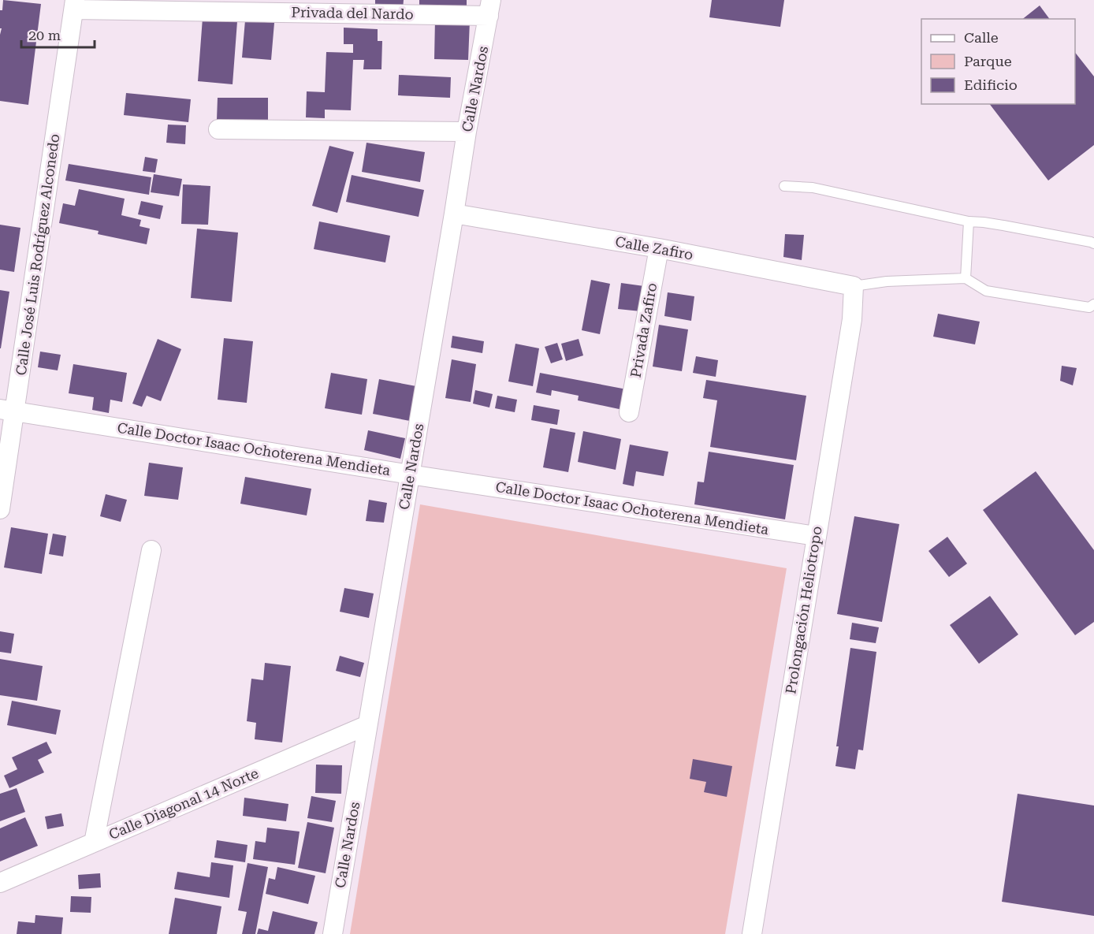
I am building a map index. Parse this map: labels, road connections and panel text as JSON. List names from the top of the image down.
{
  "streets": {
    "street": [
      "Privada del Nardo",
      "Calle Nardos",
      "Calle Zafiro",
      "Calle José Luis Rodríguez Alconedo",
      "Privada Zafiro",
      "Calle Doctor Isaac Ochoterena Mendieta",
      "Prolongación Heliotropo",
      "Calle Diagonal 14 Norte"
    ]
  },
  "crossings": [
    ["Privada del Nardo", "Calle Nardos"],
    ["Privada del Nardo", "Calle José Luis Rodríguez Alconedo"],
    ["Calle Nardos", "Calle Zafiro"],
    ["Calle Nardos", "Calle Doctor Isaac Ochoterena Mendieta"],
    ["Calle Nardos", "Calle Diagonal 14 Norte"],
    ["Calle Zafiro", "Privada Zafiro"],
    ["Calle Zafiro", "Prolongación Heliotropo"],
    ["Calle José Luis Rodríguez Alconedo", "Calle Doctor Isaac Ochoterena Mendieta"],
    ["Calle Doctor Isaac Ochoterena Mendieta", "Prolongación Heliotropo"]
  ],
  "legend": ["Calle", "Parque", "Edificio"],
  "scale_bar": "20 m"
}
